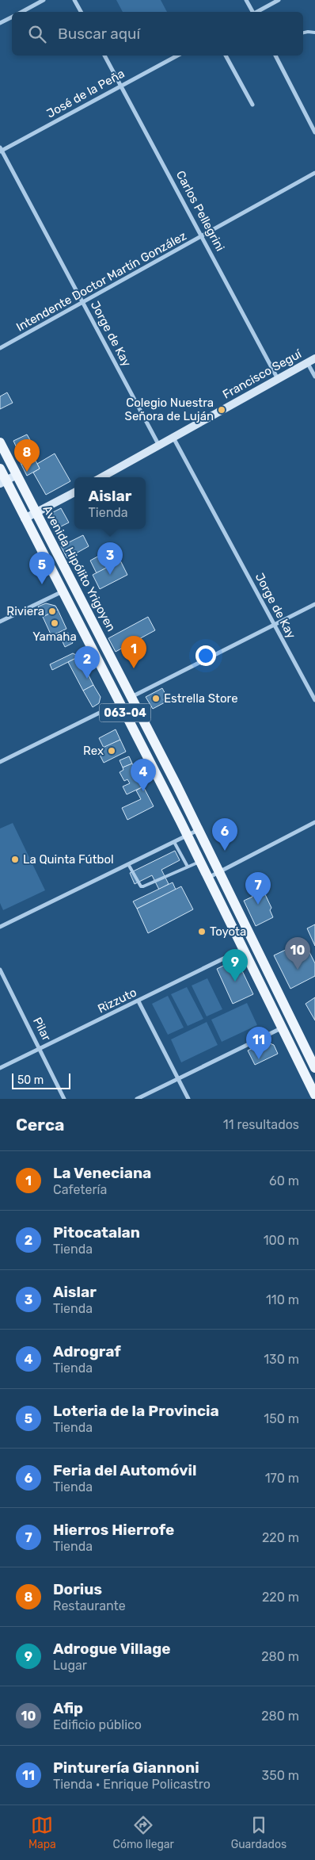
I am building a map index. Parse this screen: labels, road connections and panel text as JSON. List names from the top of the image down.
{
  "streets": {
    "main road": ["Avenida Hipólito Yrigoyen", "063-04"],
    "street": [
      "José de la Peña",
      "Carlos Pellegrini",
      "Intendente Doctor Martín González",
      "Jorge de Kay",
      "Francisco Seguí",
      "Rizzuto",
      "Pilar"
    ]
  },
  "crossings": [
    ["José de la Peña", "Carlos Pellegrini"],
    ["José de la Peña", "Jorge de Kay"],
    ["Carlos Pellegrini", "Intendente Doctor Martín González"],
    ["Carlos Pellegrini", "Francisco Seguí"],
    ["Intendente Doctor Martín González", "Jorge de Kay"],
    ["Jorge de Kay", "Francisco Seguí"],
    ["Avenida Hipólito Yrigoyen", "Rizzuto"],
    ["Rizzuto", "Pilar"]
  ],
  "places": [
    "Colegio Nuestra Señora de Luján",
    "Riviera",
    "Yamaha",
    "Estrella Store",
    "Rex",
    "La Quinta Fútbol",
    "Toyota"
  ],
  "scale_bar": "50 m",
  "page": {
    "search": "Buscar aquí",
    "pins": [
      "8",
      "3",
      "5",
      "1",
      "2",
      "4",
      "6",
      "7",
      "10",
      "9",
      "11"
    ],
    "popup": ["Aislar", "Tienda"],
    "scale": "50 m",
    "heading": ["Cerca", "11 resultados"],
    "list": [
      {
        "mark": "1",
        "name": "La Veneciana",
        "note": "Cafetería",
        "value": "60 m"
      },
      {
        "mark": "2",
        "name": "Pitocatalan",
        "note": "Tienda",
        "value": "100 m"
      },
      {
        "mark": "3",
        "name": "Aislar",
        "note": "Tienda",
        "value": "110 m"
      },
      {
        "mark": "4",
        "name": "Adrograf",
        "note": "Tienda",
        "value": "130 m"
      },
      {
        "mark": "5",
        "name": "Loteria de la Provincia",
        "note": "Tienda",
        "value": "150 m"
      },
      {
        "mark": "6",
        "name": "Feria del Automóvil",
        "note": "Tienda",
        "value": "170 m"
      },
      {
        "mark": "7",
        "name": "Hierros Hierrofe",
        "note": "Tienda",
        "value": "220 m"
      },
      {
        "mark": "8",
        "name": "Dorius",
        "note": "Restaurante",
        "value": "220 m"
      },
      {
        "mark": "9",
        "name": "Adrogue Village",
        "note": "Lugar",
        "value": "280 m"
      },
      {
        "mark": "10",
        "name": "Afip",
        "note": "Edificio público",
        "value": "280 m"
      },
      {
        "mark": "11",
        "name": "Pinturería Giannoni",
        "note": "Tienda · Enrique Policastro",
        "value": "350 m"
      }
    ],
    "nav": ["Mapa", "Cómo llegar", "Guardados"]
  }
}
